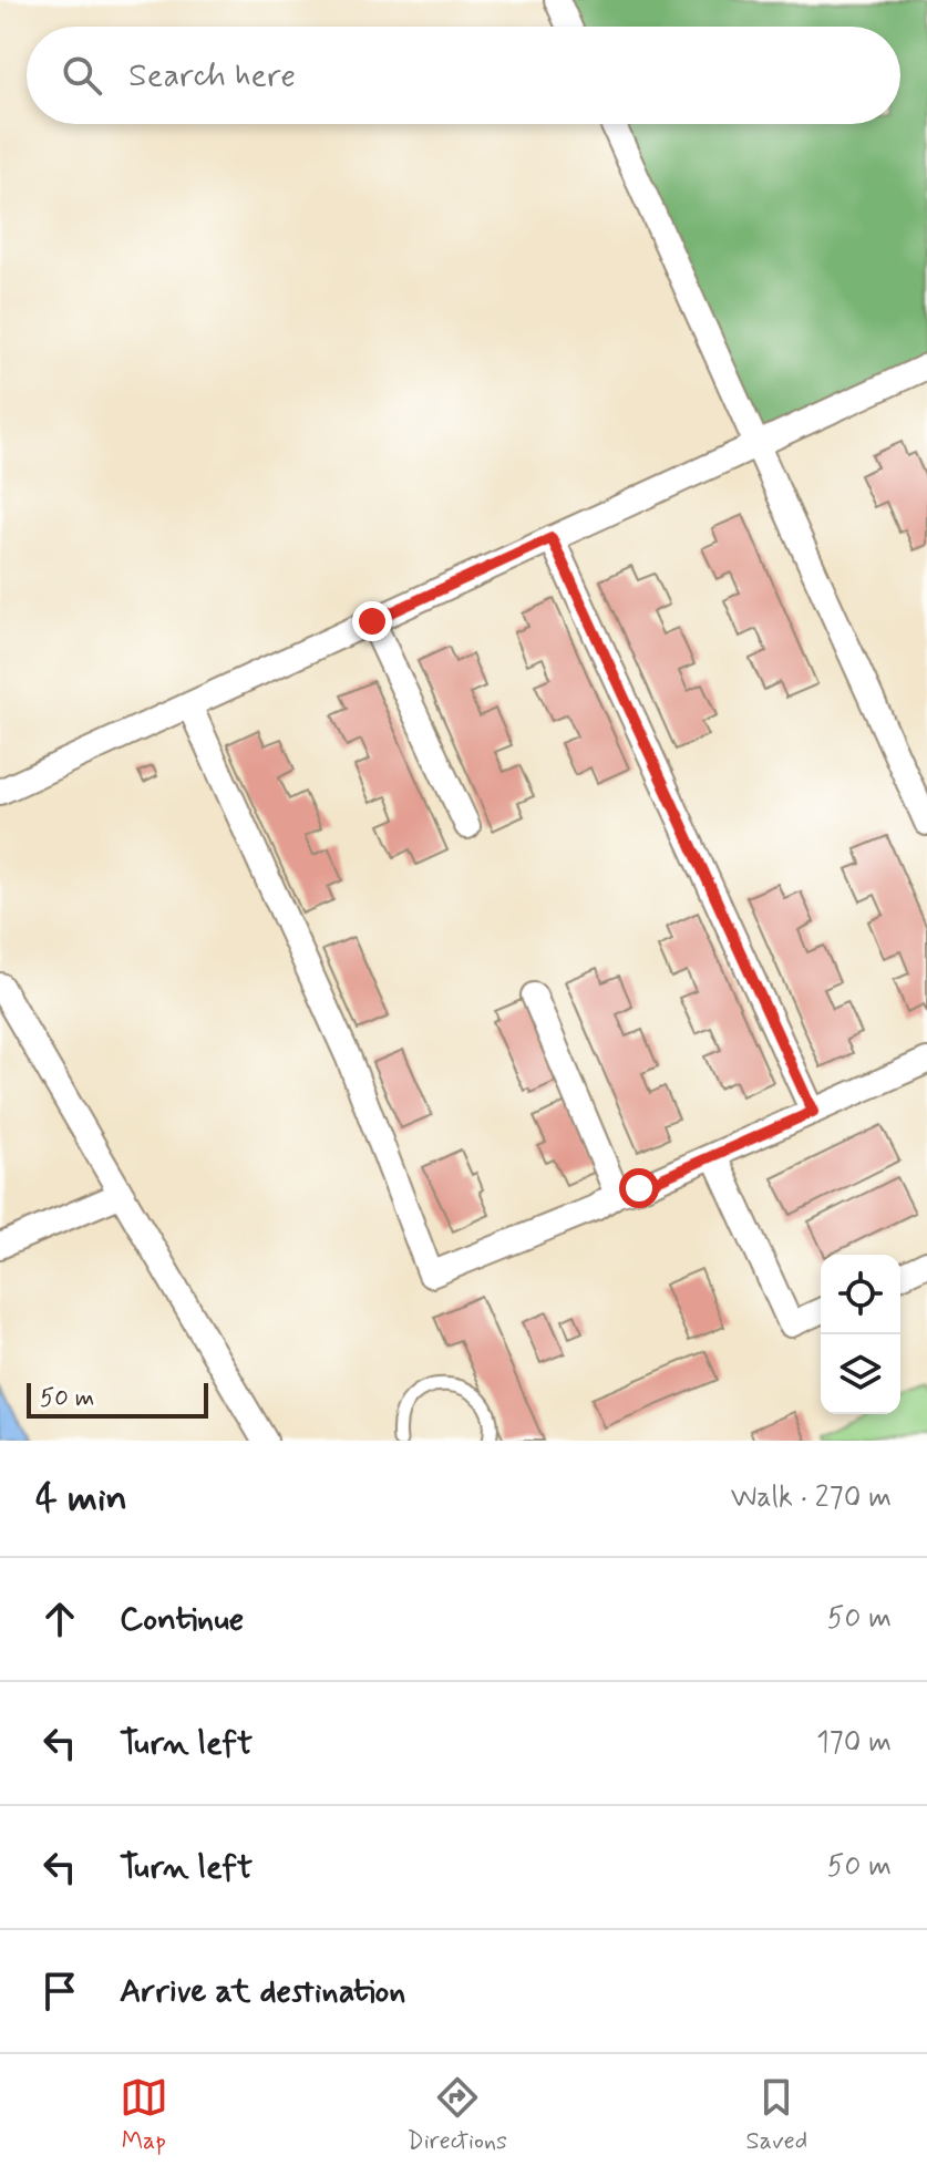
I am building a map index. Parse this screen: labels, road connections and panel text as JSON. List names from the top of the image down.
{
  "scale_bar": "50 m",
  "page": {
    "search": "Search here",
    "scale": "50 m",
    "heading": ["4 min", "Walk · 270 m"],
    "list": [
      ["Continue", "50 m"],
      ["Turn left", "170 m"],
      ["Turn left", "50 m"],
      "Arrive at destination"
    ],
    "nav": ["Map", "Directions", "Saved"]
  }
}
